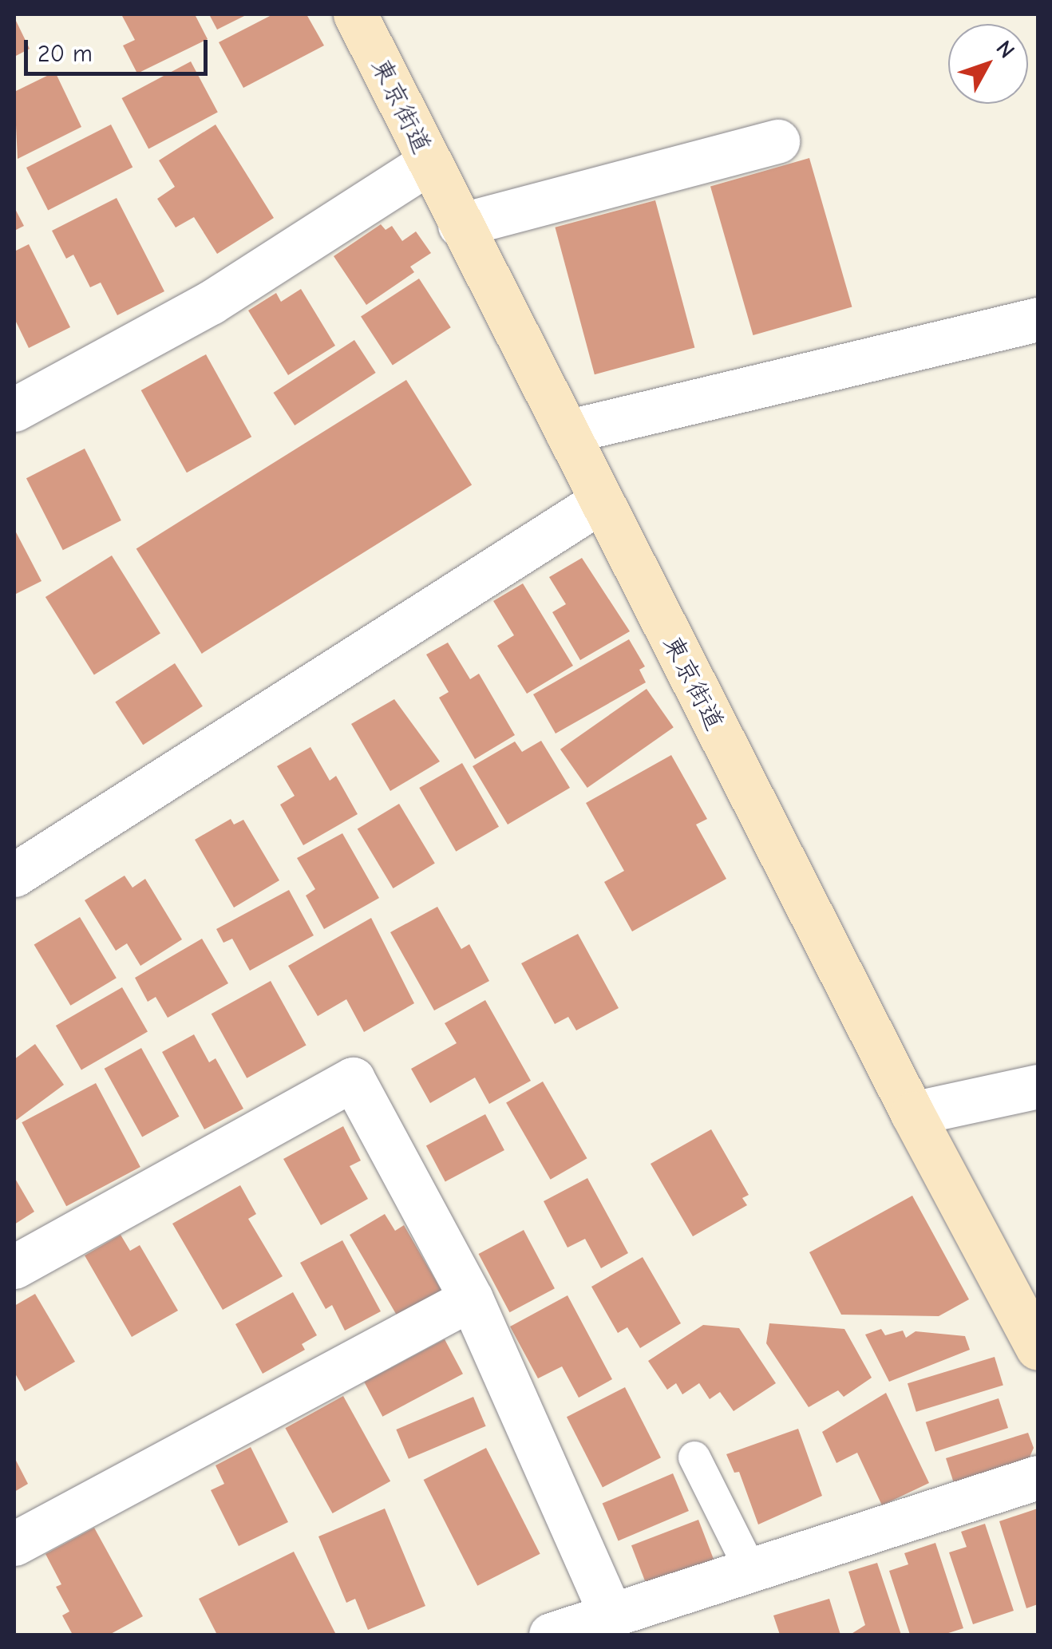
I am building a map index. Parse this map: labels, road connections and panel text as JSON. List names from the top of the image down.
{
  "streets": {
    "street": ["東京街道"]
  },
  "scale_bar": "20 m",
  "north": "top right"
}
